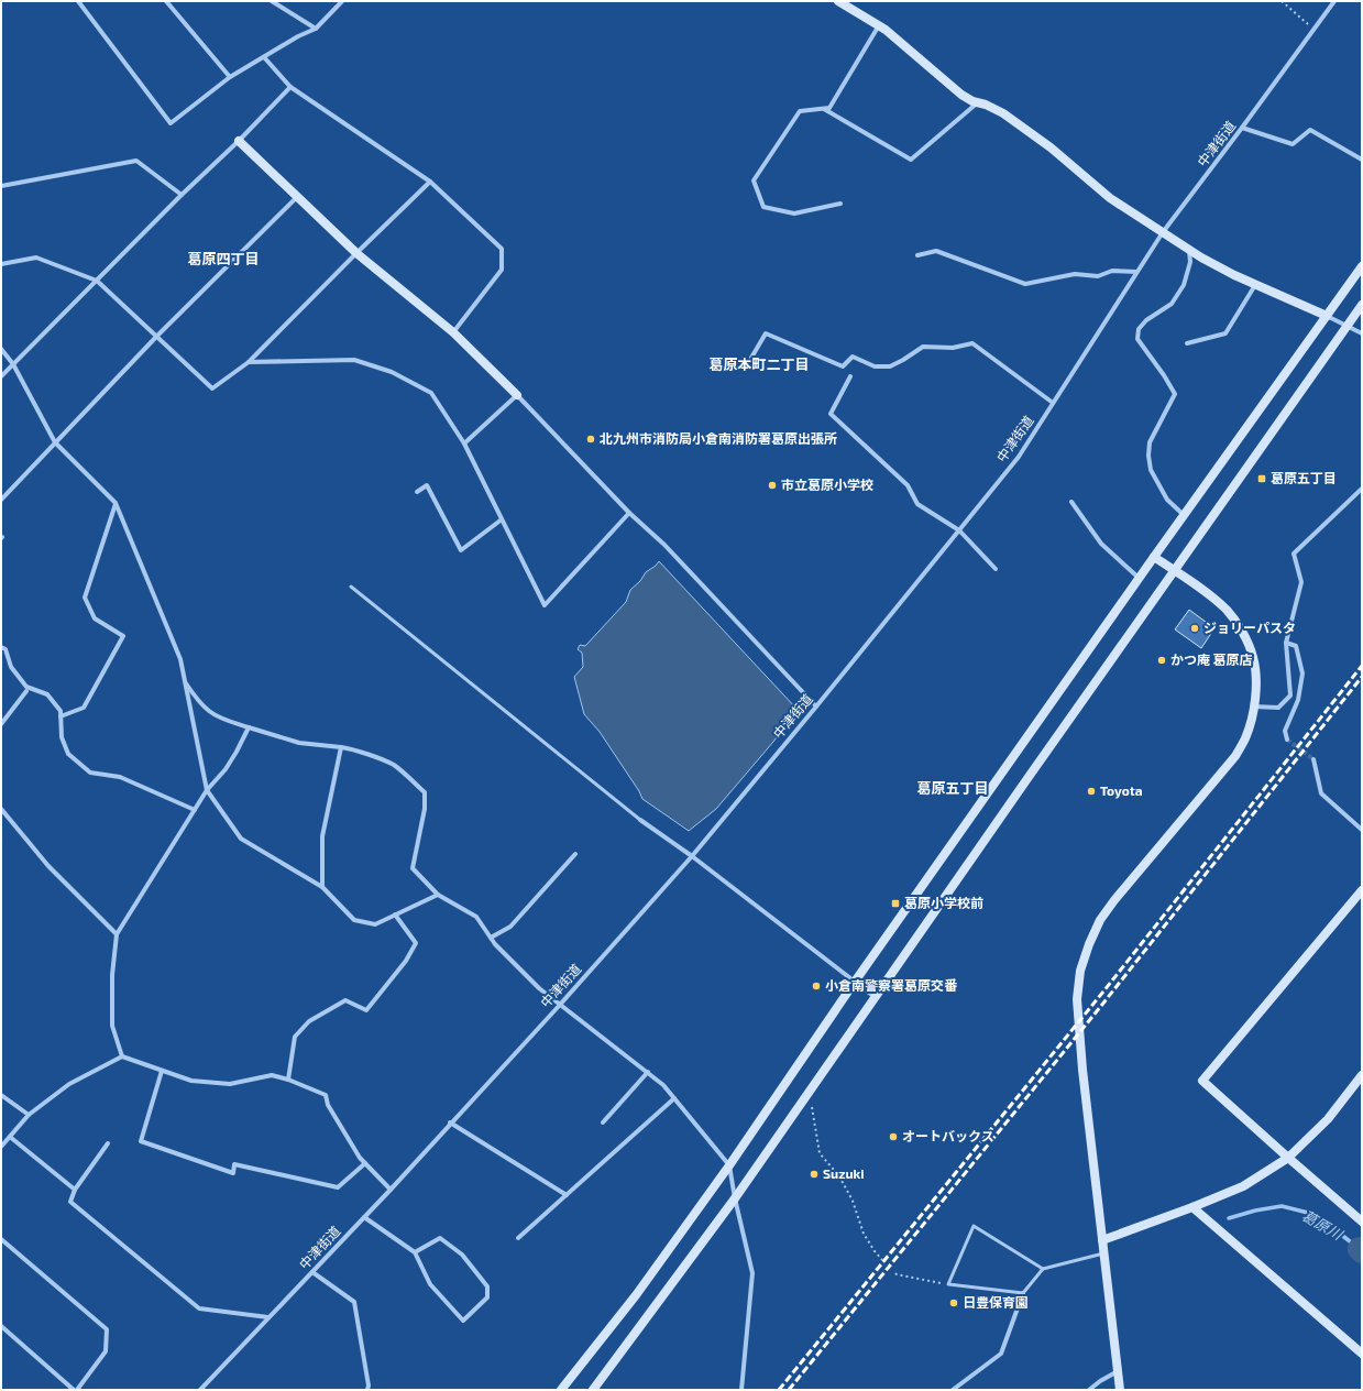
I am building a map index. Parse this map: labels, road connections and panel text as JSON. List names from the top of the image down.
{
  "streets": {
    "street": ["中津街道"]
  },
  "districts": ["葛原四丁目", "葛原本町二丁目", "葛原五丁目"],
  "water": ["葛原川"],
  "places": {
    "other": [
      "北九州市消防局小倉南消防署葛原出張所",
      "市立葛原小学校",
      "ジョリーパスタ",
      "かつ庵 葛原店",
      "Toyota",
      "小倉南警察署葛原交番",
      "オートバックス",
      "Suzuki",
      "日豊保育園"
    ],
    "transit": ["葛原五丁目", "葛原小学校前"]
  }
}
